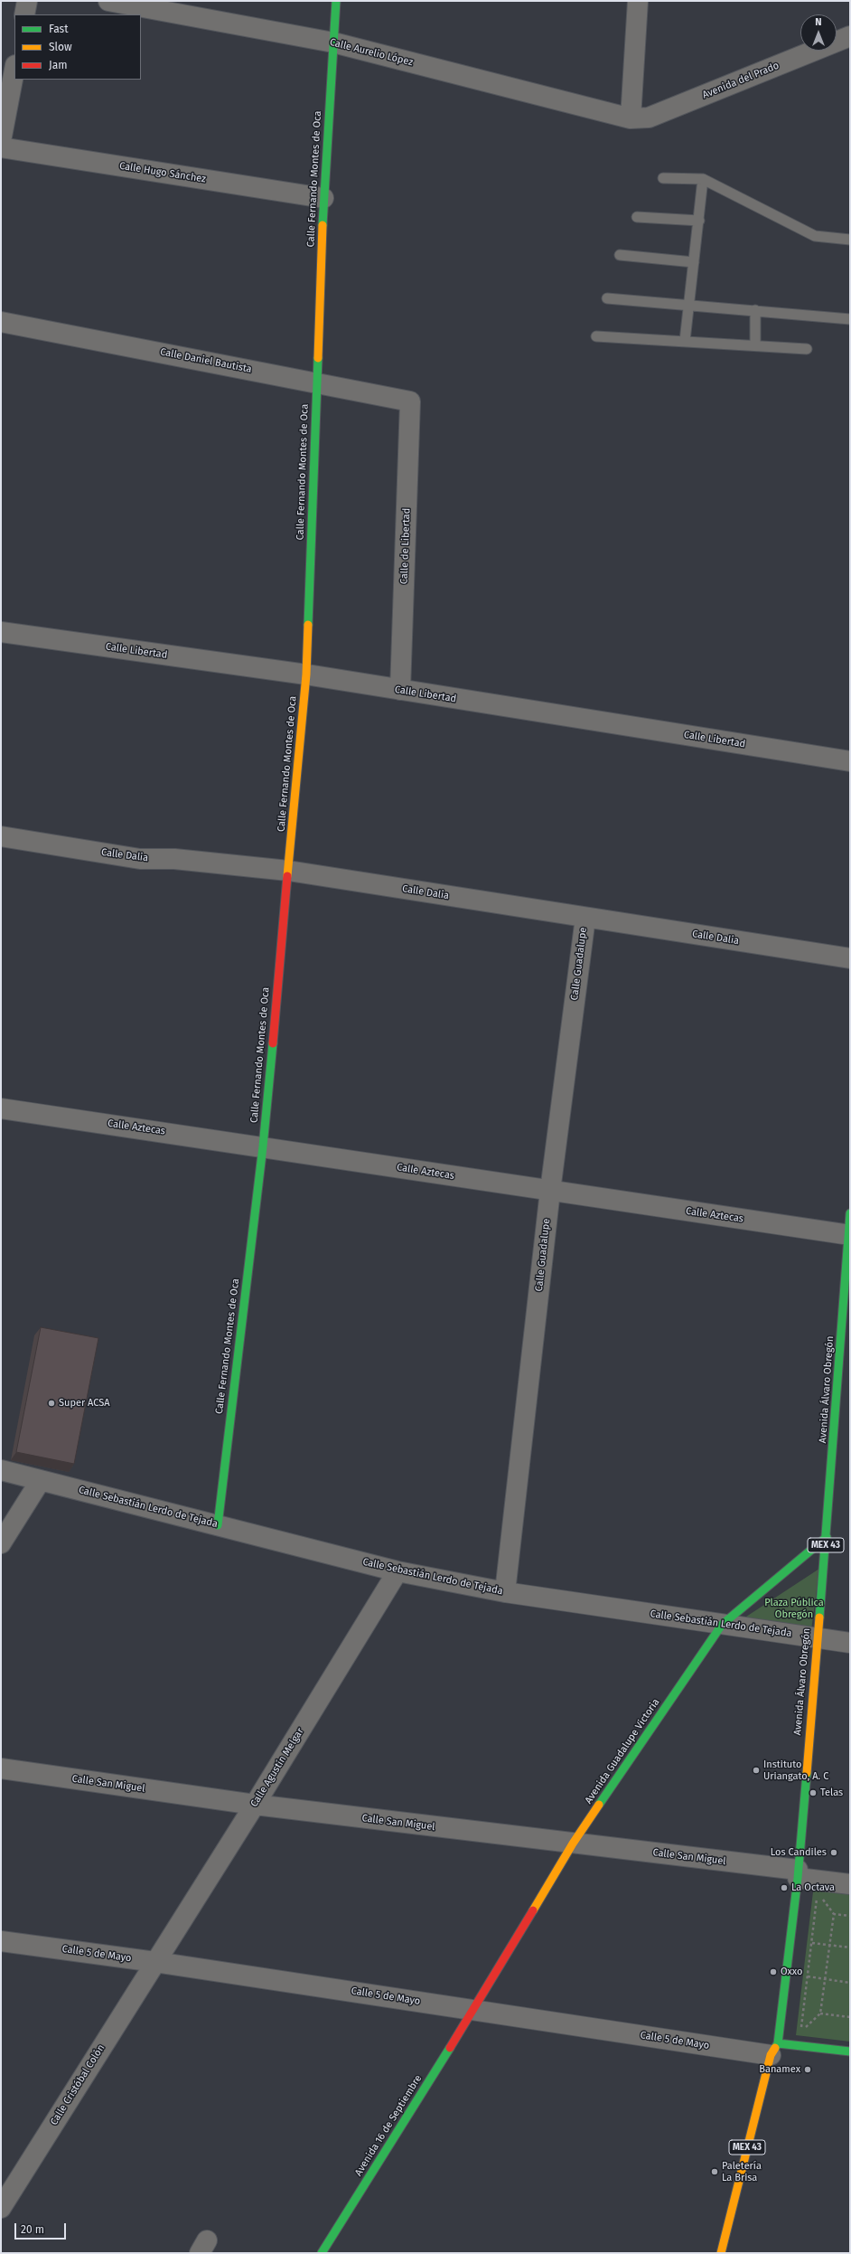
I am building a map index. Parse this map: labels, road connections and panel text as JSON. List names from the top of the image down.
{
  "streets": {
    "street": [
      "Calle Aurelio López",
      "Avenida del Prado",
      "Calle Hugo Sánchez",
      "Calle Fernando Montes de Oca",
      "Calle Daniel Bautista",
      "Calle de Libertad",
      "Calle Libertad",
      "Calle Dalia",
      "Calle Guadalupe",
      "Calle Aztecas",
      "Avenida Álvaro Obregón",
      "Calle Sebastián Lerdo de Tejada",
      "MEX 43",
      "Avenida Guadalupe Victoria",
      "Calle Agustín Melgar",
      "Calle San Miguel",
      "Calle 5 de Mayo",
      "Calle Cristóbal Colón",
      "Avenida 16 de Septiembre"
    ]
  },
  "crossings": [
    ["Calle Aurelio López", "Avenida del Prado"],
    ["Calle Aurelio López", "Calle Fernando Montes de Oca"],
    ["Calle Hugo Sánchez", "Calle Fernando Montes de Oca"],
    ["Calle Fernando Montes de Oca", "Calle Daniel Bautista"],
    ["Calle Fernando Montes de Oca", "Calle Libertad"],
    ["Calle Fernando Montes de Oca", "Calle Dalia"],
    ["Calle Fernando Montes de Oca", "Calle Aztecas"],
    ["Calle Fernando Montes de Oca", "Calle Sebastián Lerdo de Tejada"],
    ["Calle Daniel Bautista", "Calle de Libertad"],
    ["Calle de Libertad", "Calle Libertad"],
    ["Calle Dalia", "Calle Guadalupe"],
    ["Calle Guadalupe", "Calle Aztecas"],
    ["Calle Guadalupe", "Calle Sebastián Lerdo de Tejada"],
    ["Calle Aztecas", "Avenida Álvaro Obregón"],
    ["Avenida Álvaro Obregón", "Calle Sebastián Lerdo de Tejada"],
    ["Avenida Álvaro Obregón", "MEX 43"],
    ["Avenida Álvaro Obregón", "Avenida Guadalupe Victoria"],
    ["Avenida Álvaro Obregón", "Calle San Miguel"],
    ["Avenida Álvaro Obregón", "Calle 5 de Mayo"],
    ["Calle Sebastián Lerdo de Tejada", "Avenida Guadalupe Victoria"],
    ["Calle Sebastián Lerdo de Tejada", "Calle Agustín Melgar"],
    ["MEX 43", "Calle 5 de Mayo"],
    ["Avenida Guadalupe Victoria", "Calle San Miguel"],
    ["Avenida Guadalupe Victoria", "Calle 5 de Mayo"],
    ["Avenida Guadalupe Victoria", "Avenida 16 de Septiembre"],
    ["Calle Agustín Melgar", "Calle San Miguel"],
    ["Calle Agustín Melgar", "Calle 5 de Mayo"],
    ["Calle Agustín Melgar", "Calle Cristóbal Colón"],
    ["Calle 5 de Mayo", "Calle Cristóbal Colón"],
    ["Calle 5 de Mayo", "Avenida 16 de Septiembre"]
  ],
  "parks": ["Plaza Pública Obregón"],
  "places": [
    "Super ACSA",
    "Instituto Uriangato, A. C",
    "Telas",
    "Los Candiles",
    "La Octava",
    "Oxxo",
    "Banamex",
    "Paletería La Brisa"
  ],
  "legend": ["Fast", "Slow", "Jam"],
  "scale_bar": "20 m",
  "north": "top"
}
